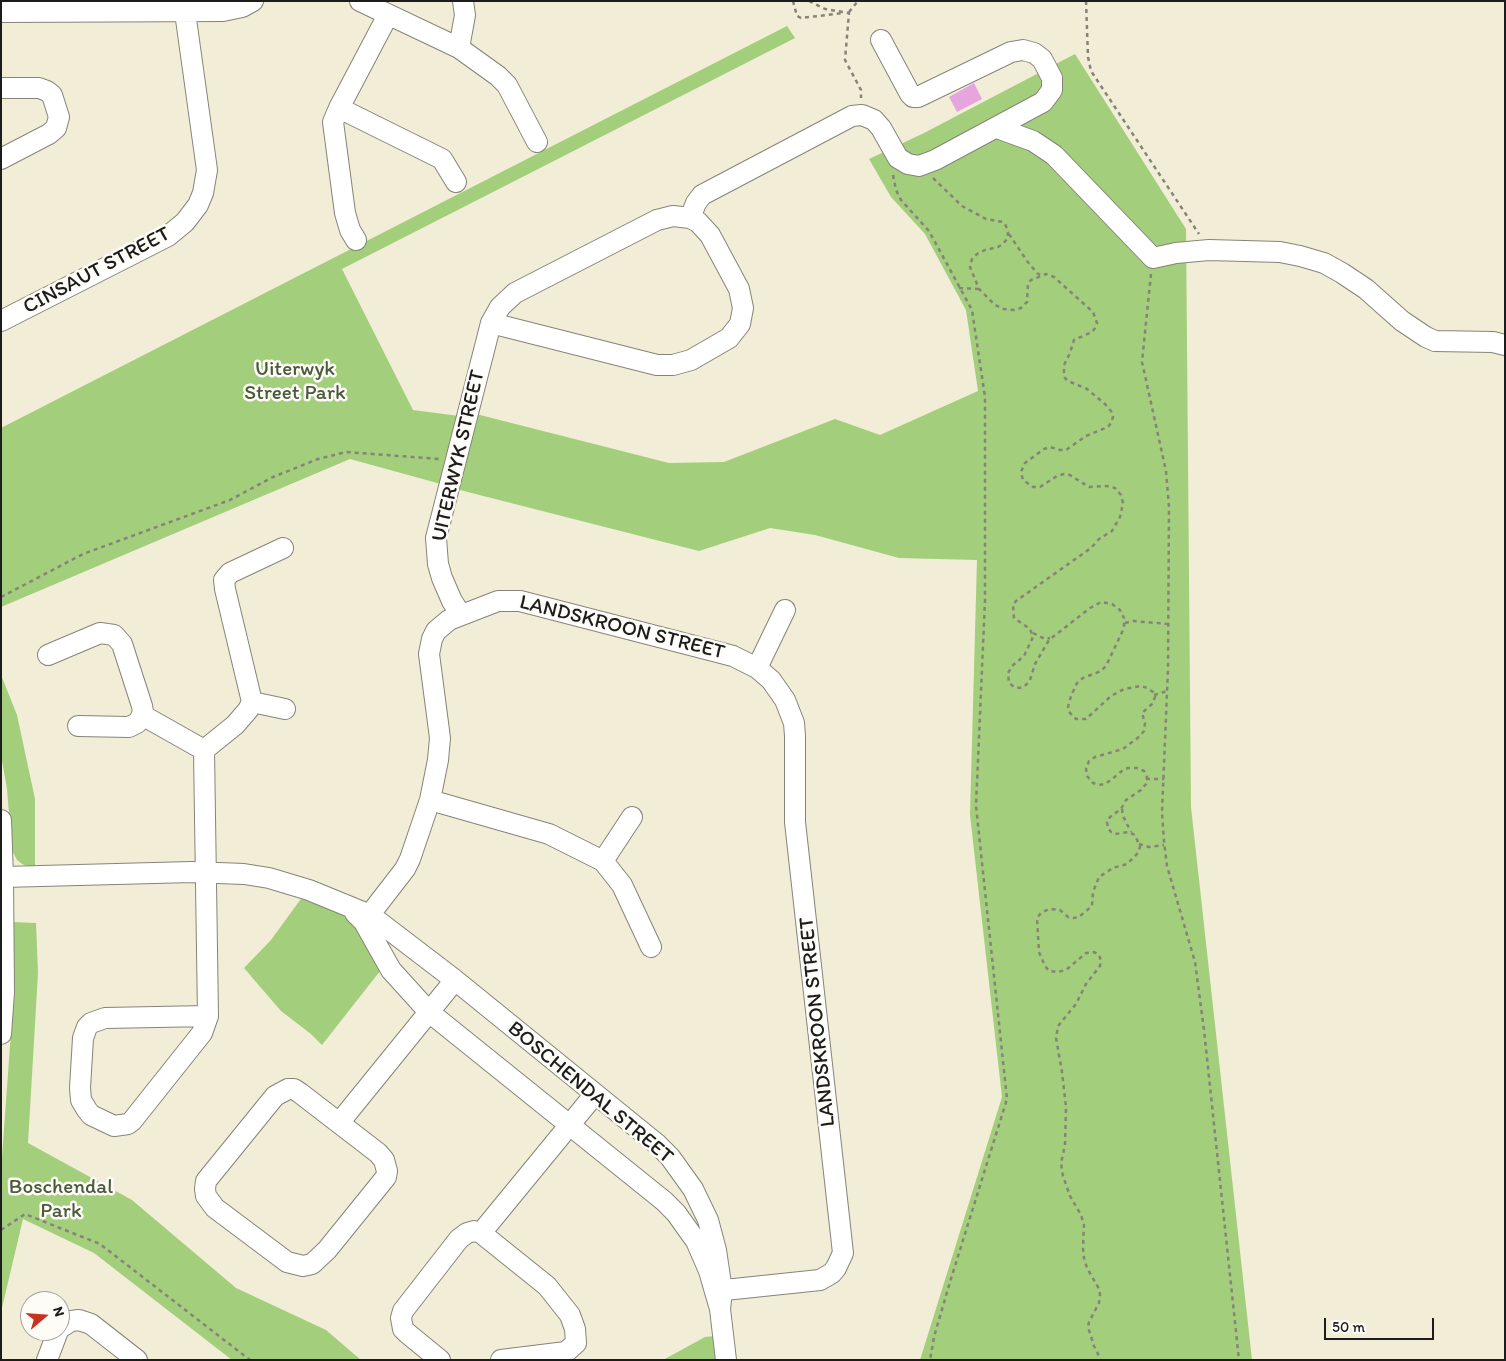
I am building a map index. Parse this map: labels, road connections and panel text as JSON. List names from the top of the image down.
{
  "streets": {
    "street": [
      "CINSAUT STREET",
      "UITERWYK STREET",
      "LANDSKROON STREET",
      "BOSCHENDAL STREET"
    ]
  },
  "crossings": [
    ["UITERWYK STREET", "LANDSKROON STREET"],
    ["LANDSKROON STREET", "BOSCHENDAL STREET"]
  ],
  "parks": ["Uiterwyk Street Park", "Boschendal Park"],
  "scale_bar": "50 m",
  "north": "right"
}
